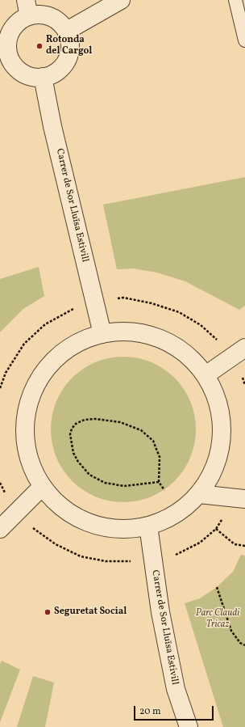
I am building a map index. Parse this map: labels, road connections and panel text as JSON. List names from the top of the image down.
{
  "streets": {
    "street": ["Carrer de Sor Lluïsa Estivill"]
  },
  "parks": ["Parc Claudi Tricaz"],
  "places": ["Rotonda del Cargol", "Seguretat Social"],
  "scale_bar": "20 m"
}
